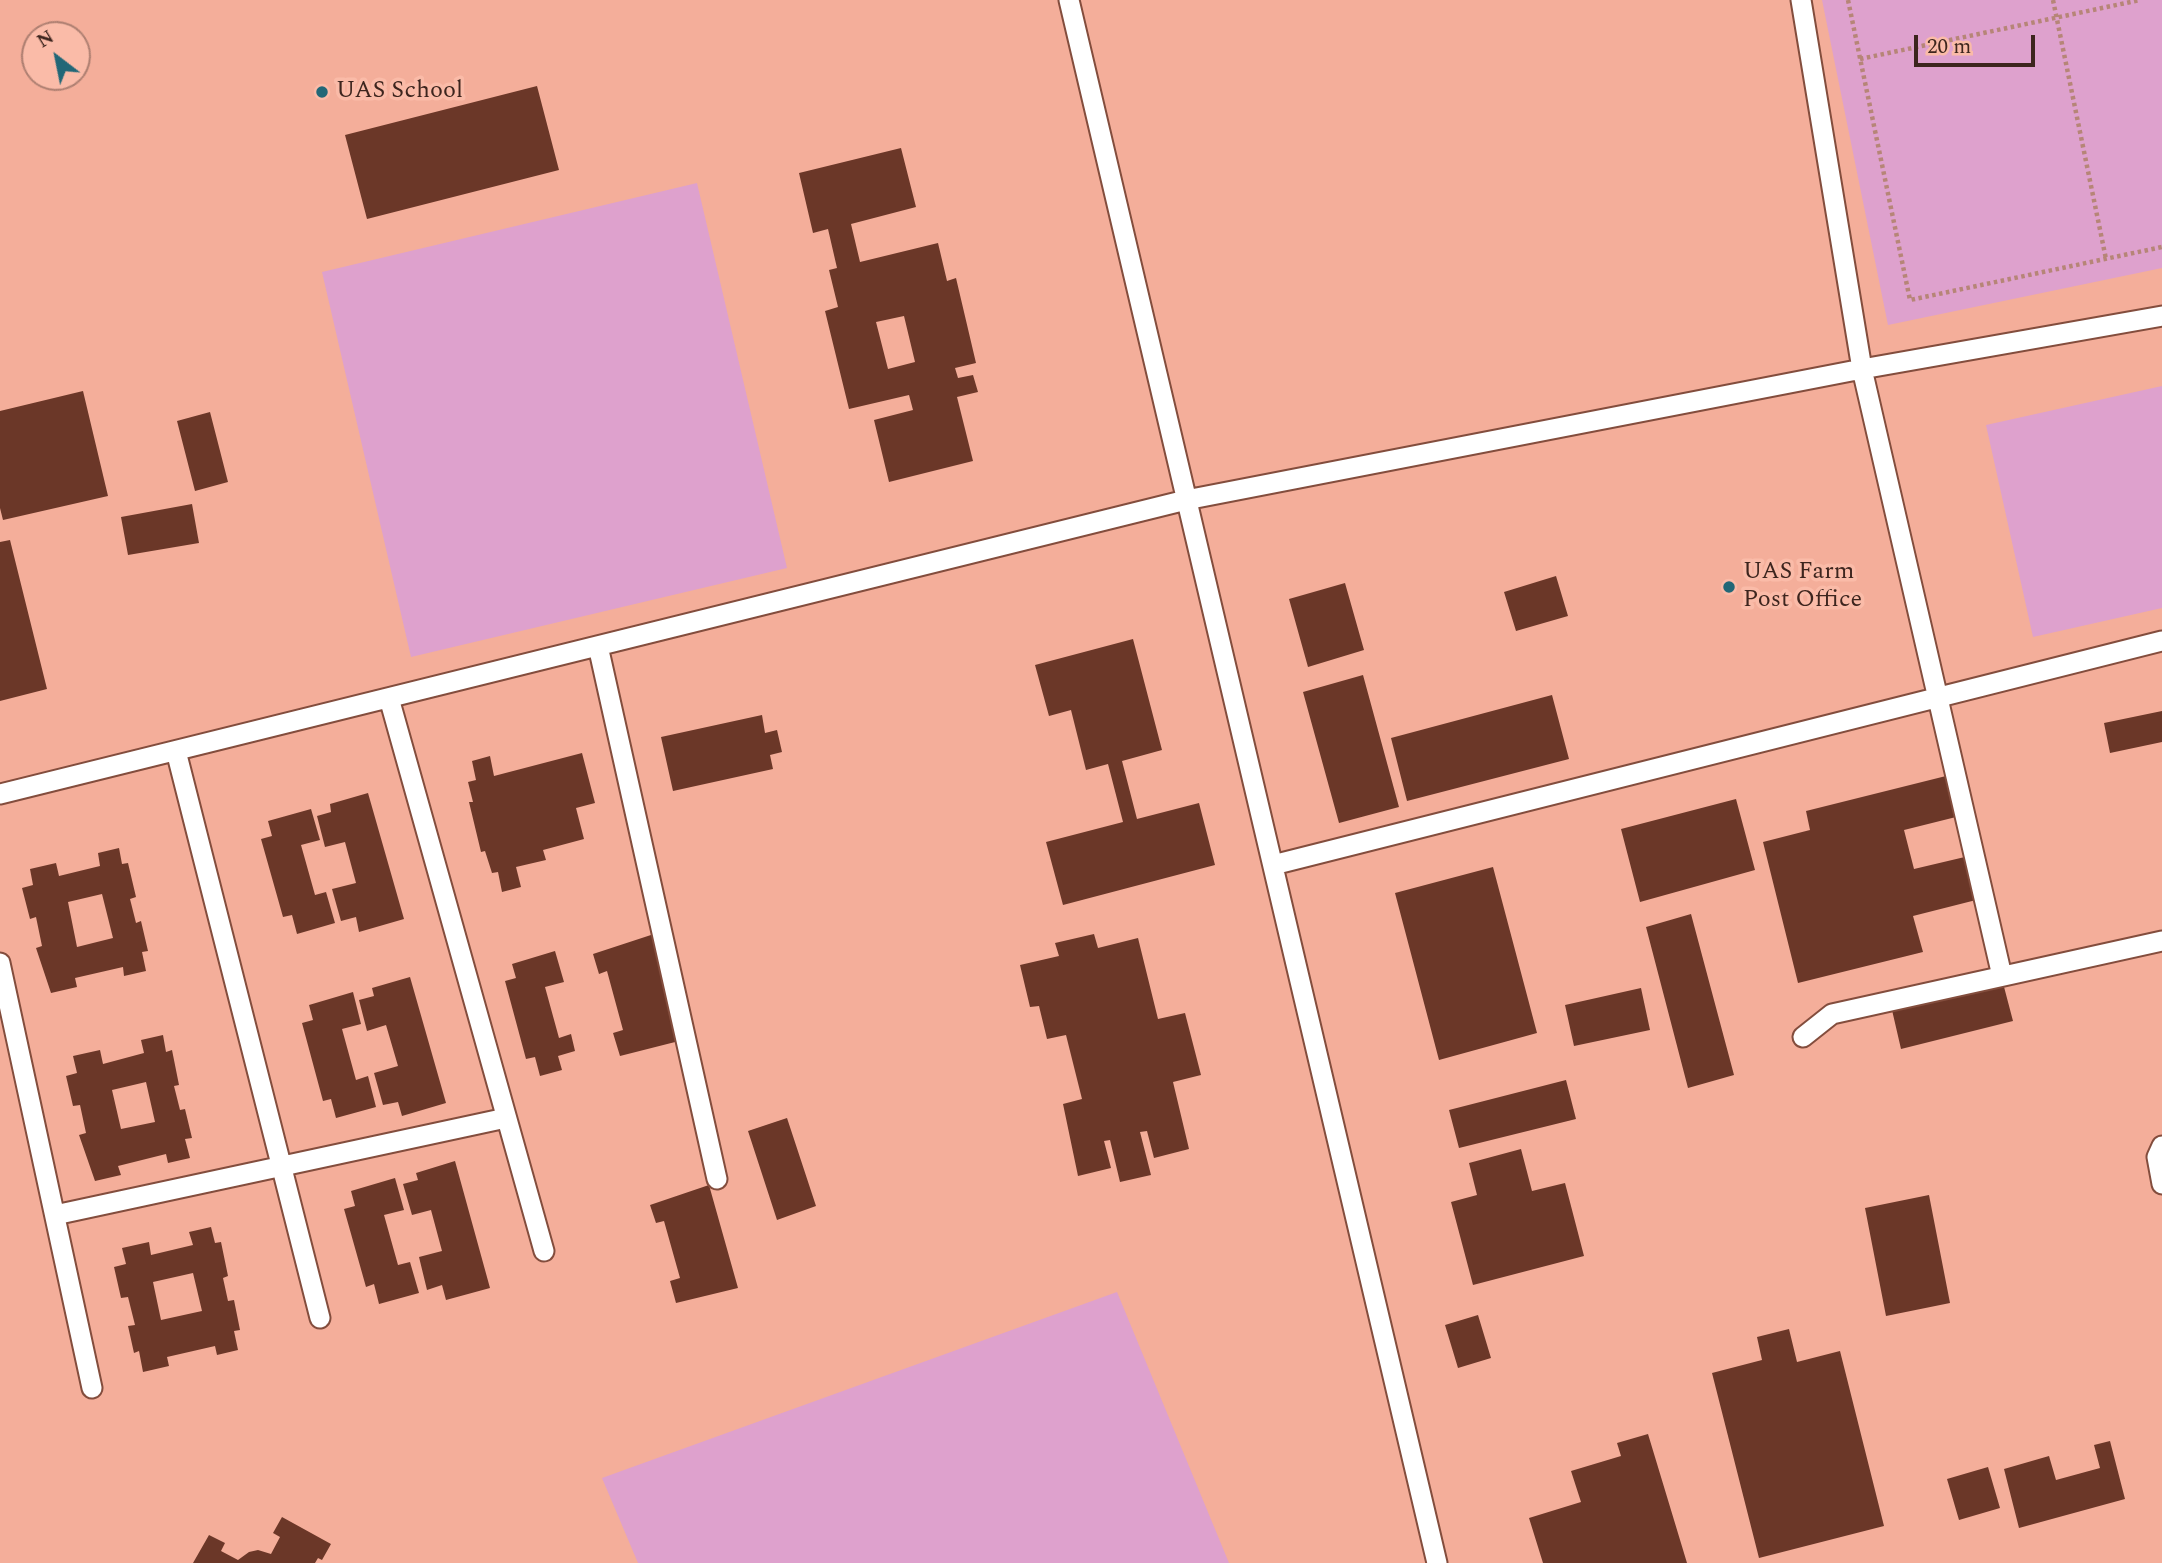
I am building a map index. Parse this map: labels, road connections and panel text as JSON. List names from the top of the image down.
{
  "places": ["UAS School", "UAS Farm Post Office"],
  "scale_bar": "20 m",
  "north": "top left"
}
